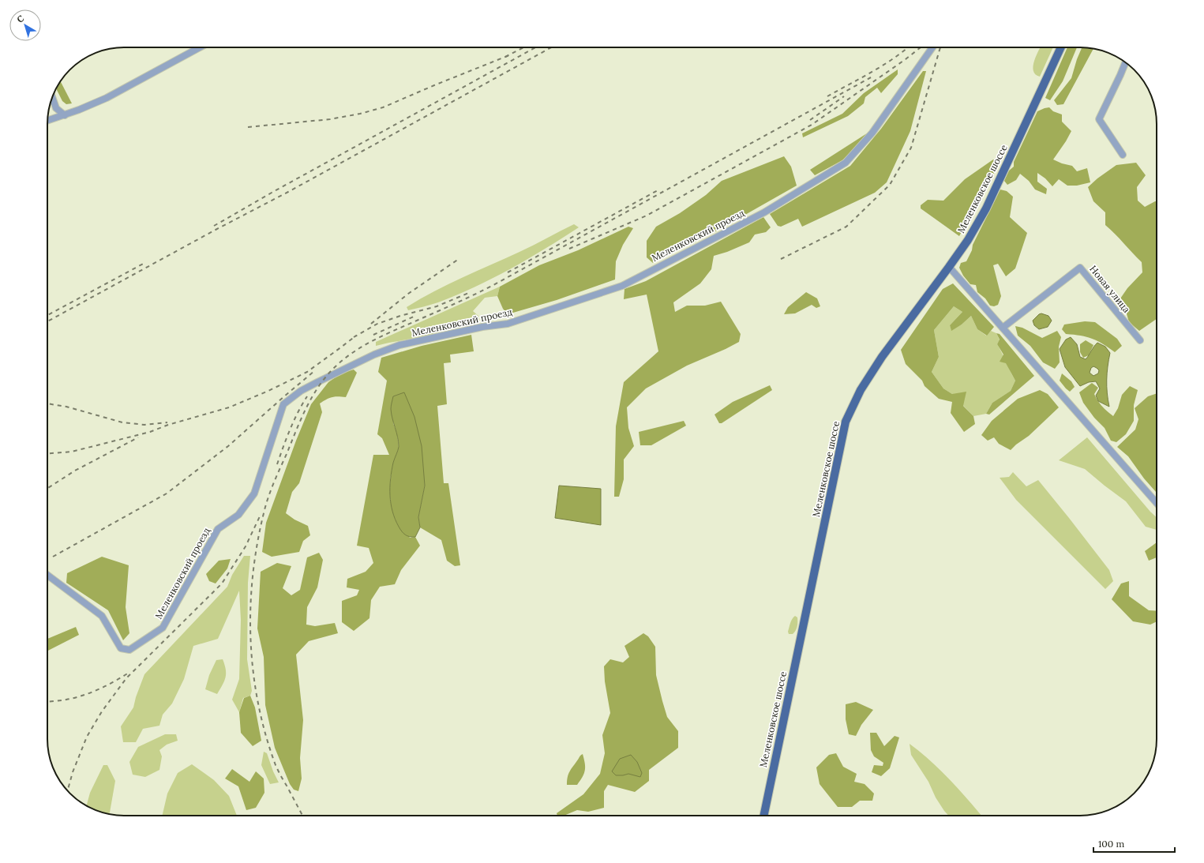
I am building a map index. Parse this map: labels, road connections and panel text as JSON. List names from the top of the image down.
{
  "streets": {
    "main road": ["Меленковское шоссе"],
    "street": ["Меленковский проезд", "Новая улица"]
  },
  "scale_bar": "100 m",
  "north": "top left"
}
